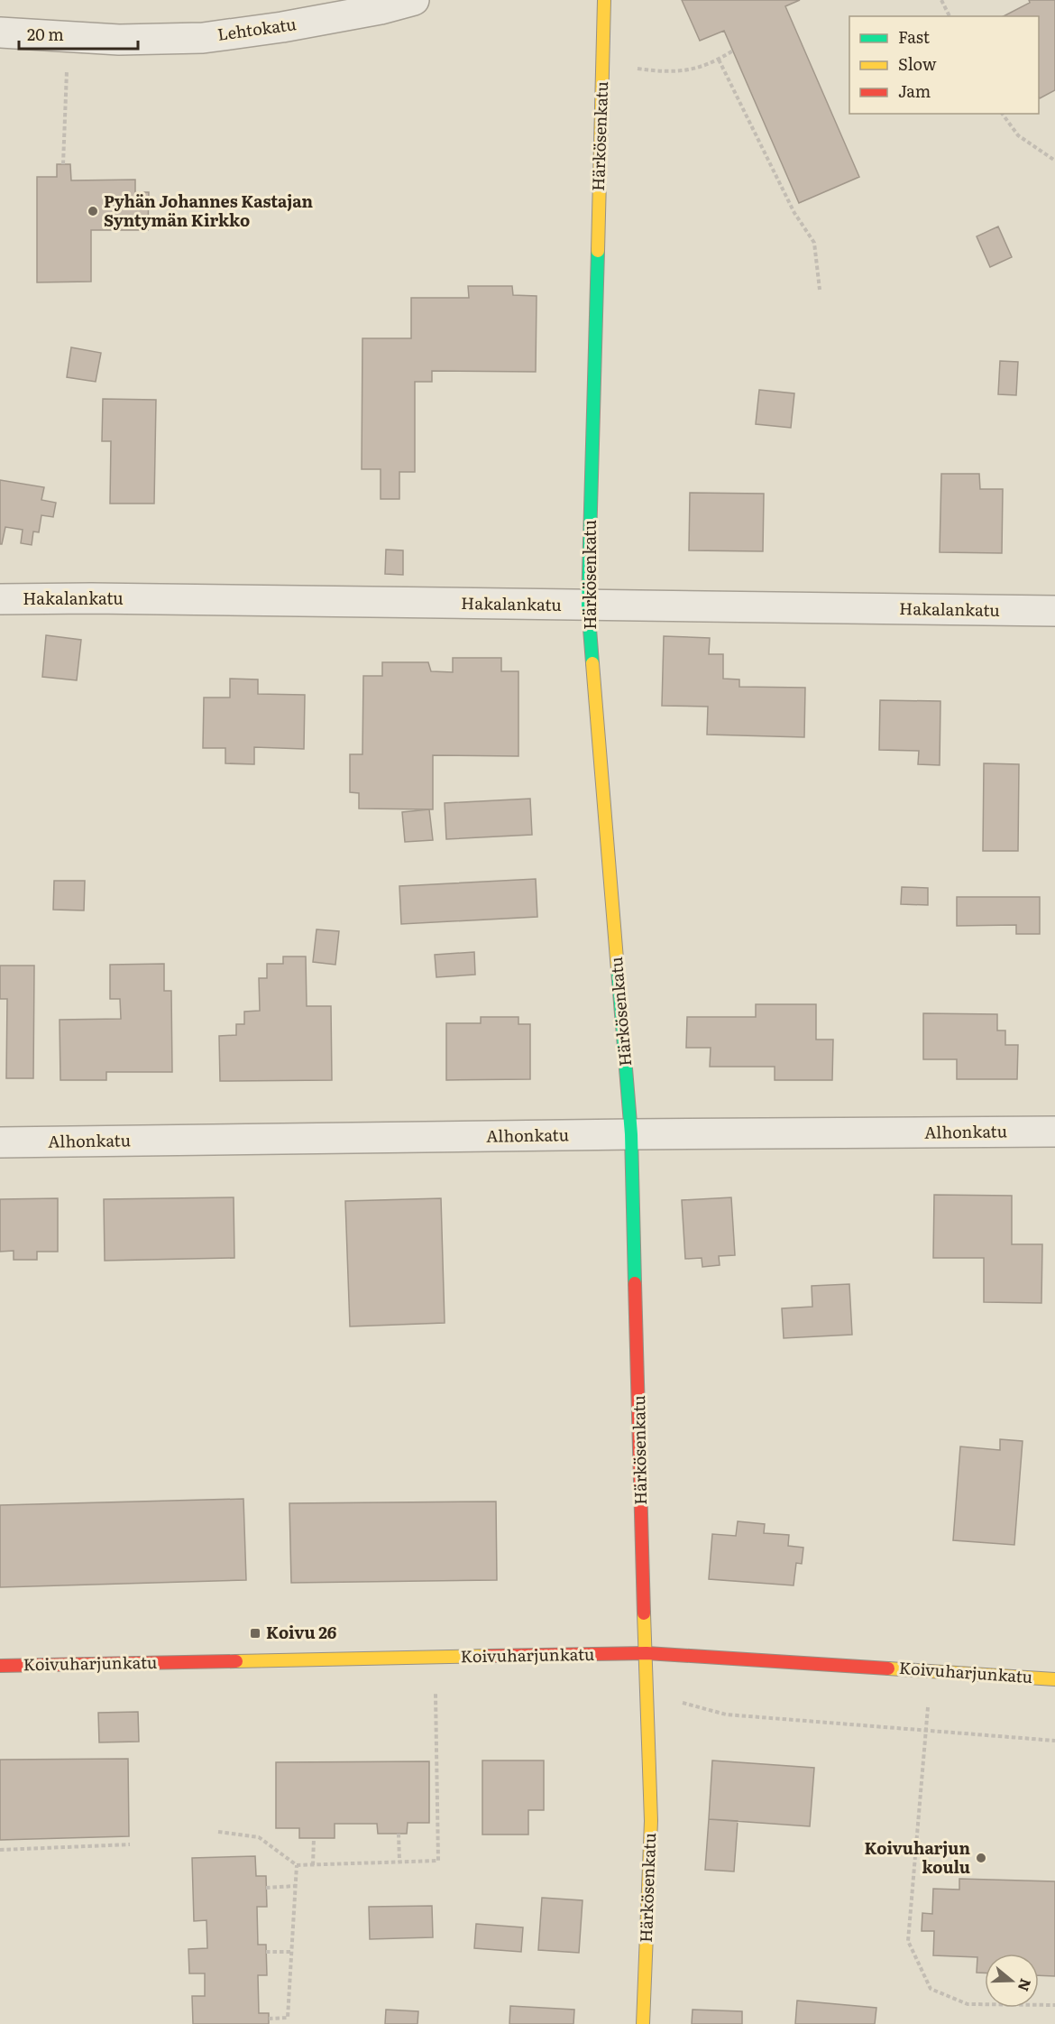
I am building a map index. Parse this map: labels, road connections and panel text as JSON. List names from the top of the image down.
{
  "streets": {
    "street": [
      "Lehtokatu",
      "Härkösenkatu",
      "Hakalankatu",
      "Alhonkatu",
      "Koivuharjunkatu"
    ]
  },
  "crossings": [
    ["Härkösenkatu", "Hakalankatu"],
    ["Härkösenkatu", "Alhonkatu"],
    ["Härkösenkatu", "Koivuharjunkatu"]
  ],
  "places": {
    "other": ["Pyhän Johannes Kastajan Syntymän Kirkko", "Koivuharjun koulu"],
    "transit": ["Koivu 26"]
  },
  "legend": ["Fast", "Slow", "Jam"],
  "scale_bar": "20 m",
  "north": "right"
}
